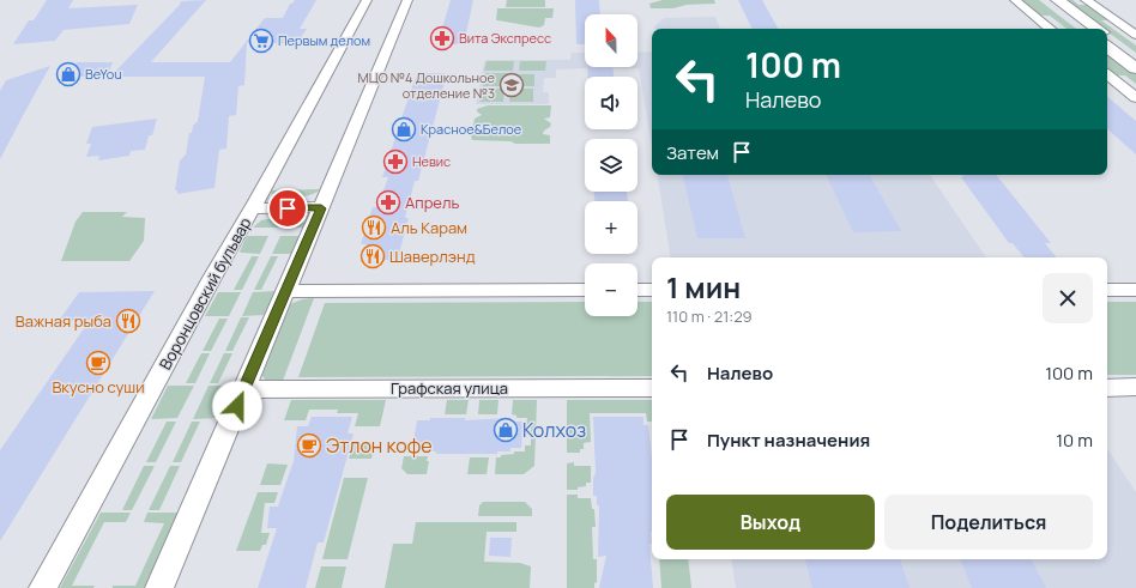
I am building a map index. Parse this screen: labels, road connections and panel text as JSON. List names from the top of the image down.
{
  "streets": {
    "street": ["Воронцовский бульвар", "Графская улица"]
  },
  "places": {
    "pharmacy": ["Вита Экспресс", "Невис", "Апрель"],
    "supermarket": ["Первым делом"],
    "shop": ["BeYou", "Красное&Белое", "Колхоз"],
    "school or university": ["МЦО №4 Дошкольное отделение №3"],
    "restaurant": ["Аль Карам", "Шаверлэнд", "Важная рыба"],
    "cafe": ["Вкусно суши", "Этлон кофе"]
  },
  "north": "top",
  "page": {
    "map_buttons": ["+", "−"],
    "turn": ["100 m", "Налево"],
    "then": "Затем",
    "heading": ["1 мин", "110 m · 21:29"],
    "list": [
      {
        "name": "Налево",
        "value": "100 m"
      },
      {
        "name": "Пункт назначения",
        "value": "10 m"
      }
    ],
    "buttons": ["Выход", "Поделиться"]
  }
}
